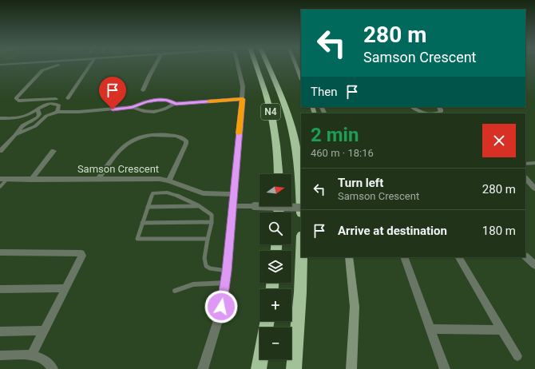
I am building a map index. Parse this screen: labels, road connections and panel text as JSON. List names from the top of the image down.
{
  "streets": {
    "highway": ["N4"],
    "street": ["Samson Crescent"]
  },
  "north": "right",
  "page": {
    "turn": ["280 m", "Samson Crescent"],
    "then": "Then",
    "heading": ["2 min", "460 m · 18:16"],
    "list": [
      {
        "name": "Turn left",
        "note": "Samson Crescent",
        "value": "280 m"
      },
      {
        "name": "Arrive at destination",
        "value": "180 m"
      }
    ],
    "map_buttons": ["+", "−"]
  }
}
